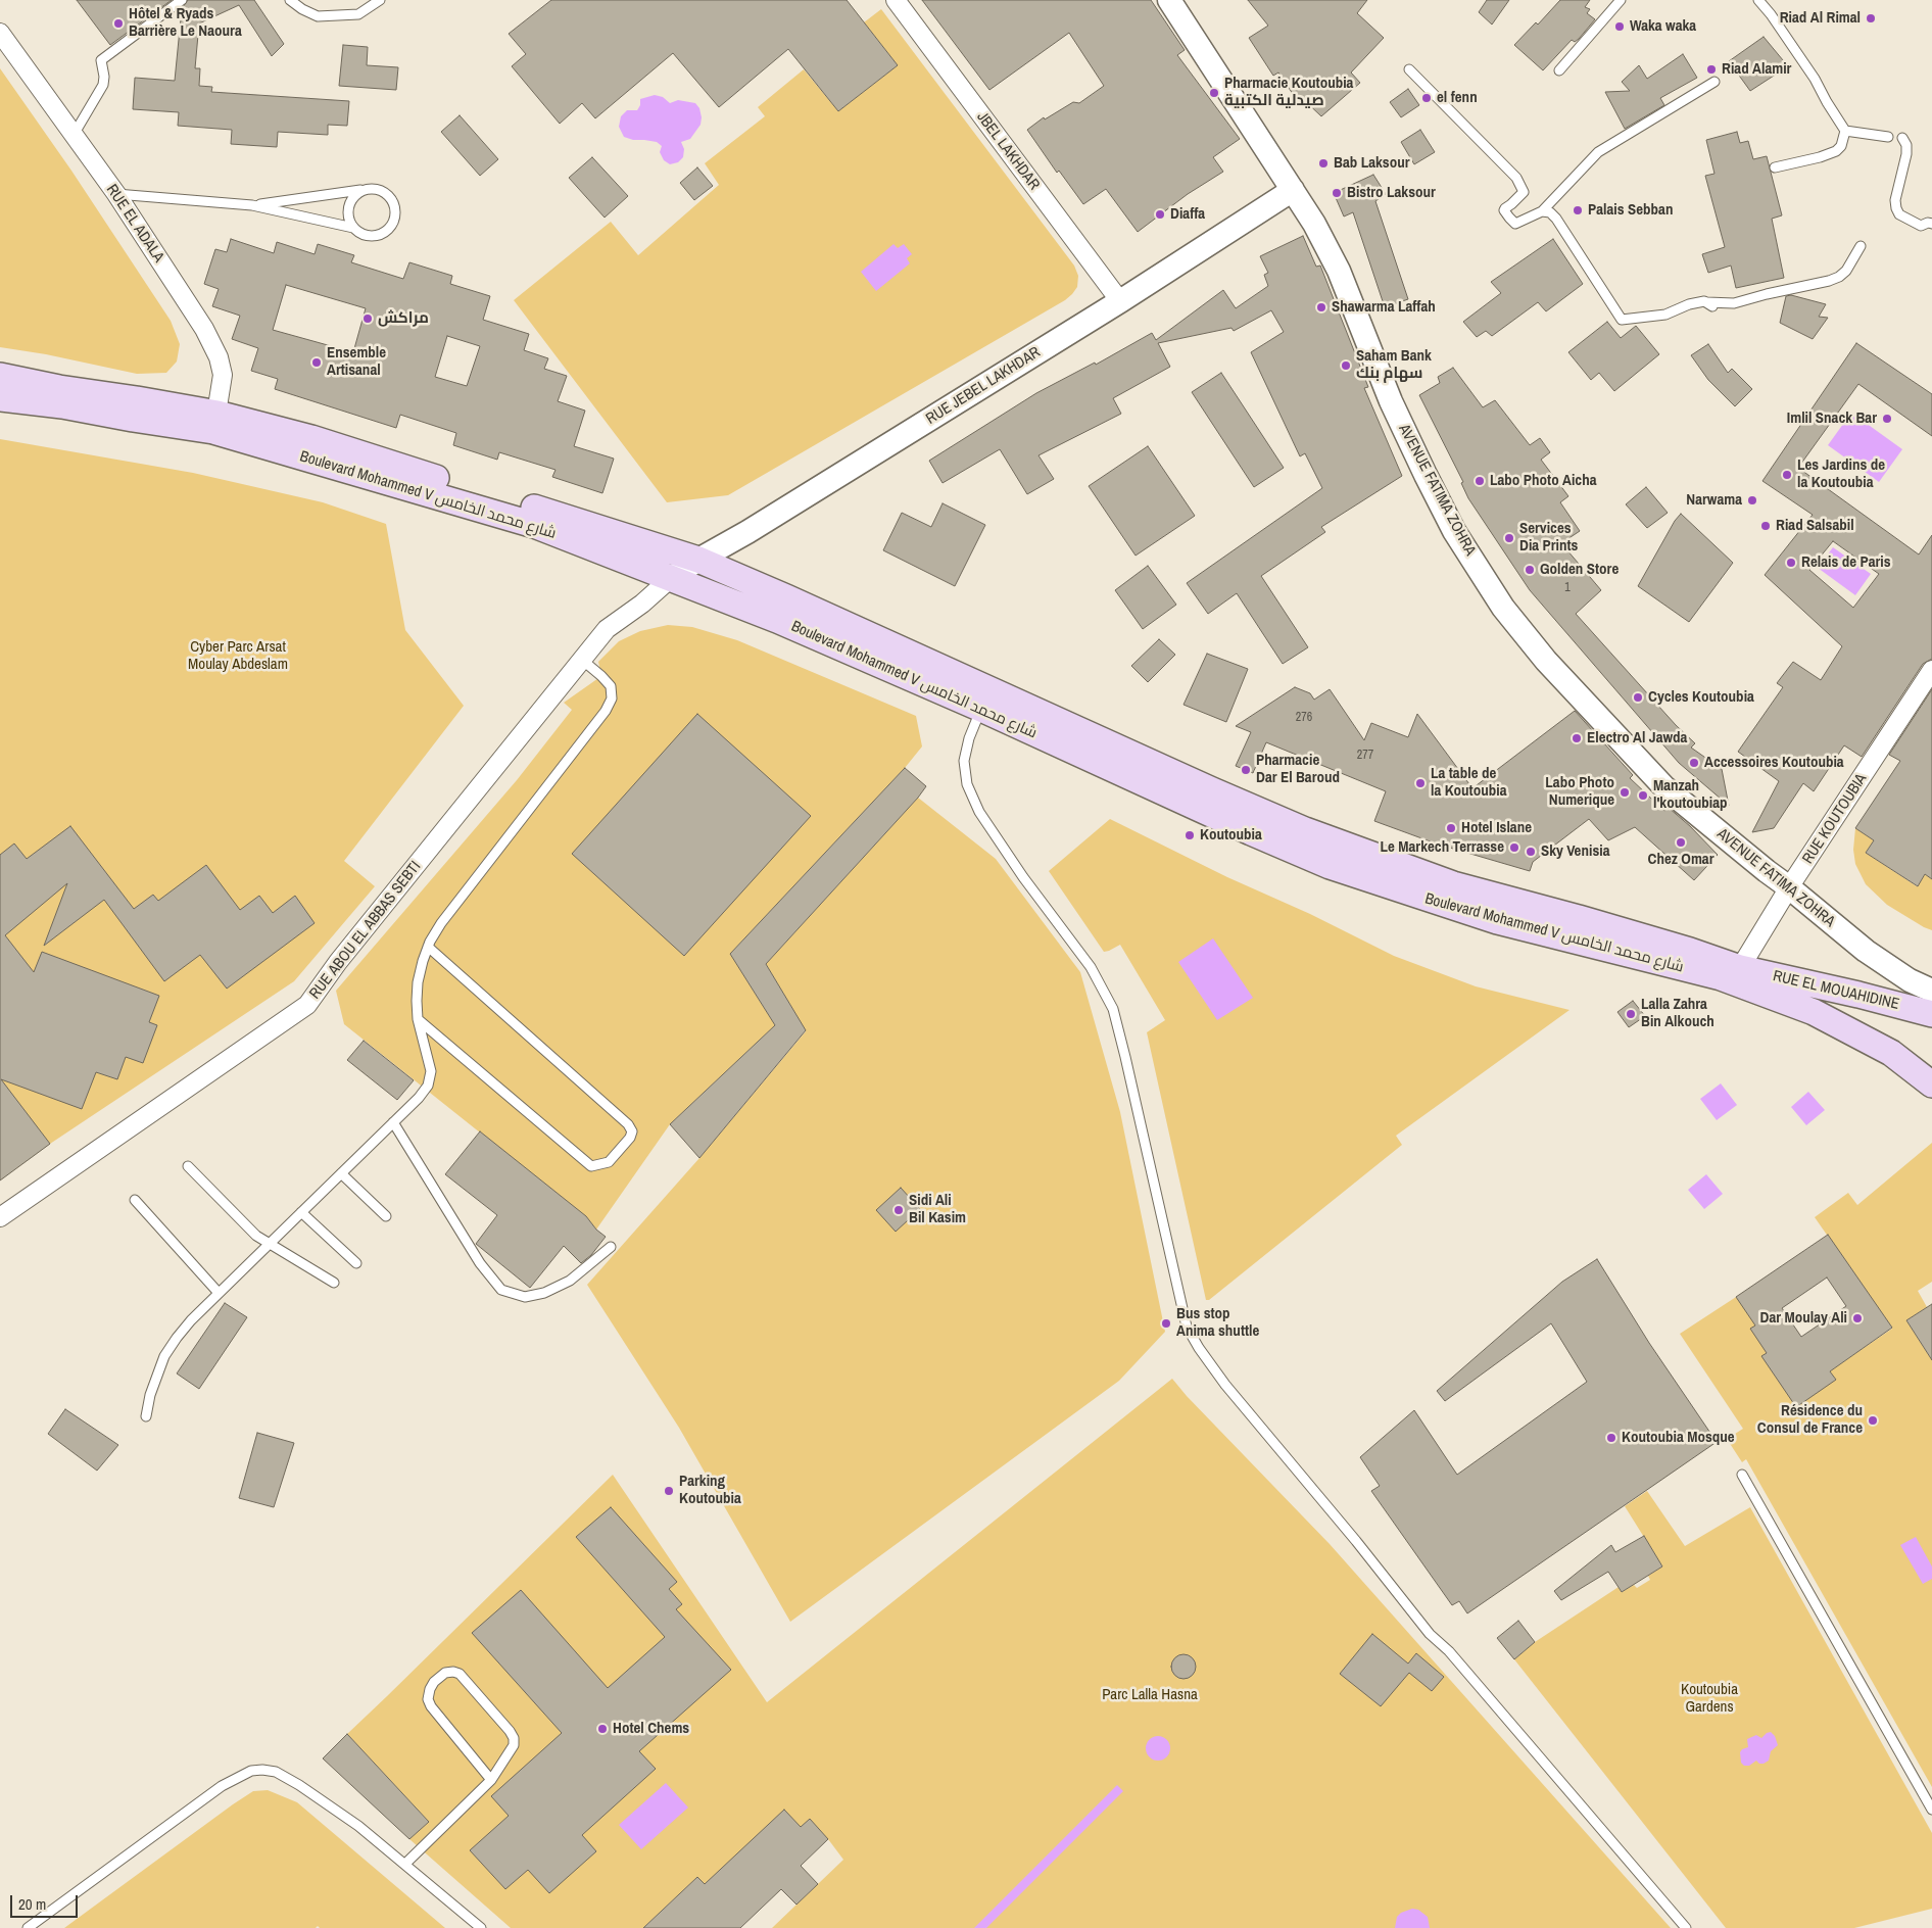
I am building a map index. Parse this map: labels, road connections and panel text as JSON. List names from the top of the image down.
{
  "streets": {
    "main road": ["Boulevard Mohammed V شارع محمد الخامس", "RUE EL MOUAHIDINE"],
    "street": [
      "JBEL LAKHDAR",
      "RUE EL ADALA",
      "RUE JEBEL LAKHDAR",
      "AVENUE FATIMA ZOHRA",
      "RUE KOUTOUBIA",
      "RUE ABOU EL ABBAS SEBTI"
    ]
  },
  "crossings": [
    ["JBEL LAKHDAR", "RUE JEBEL LAKHDAR"],
    ["RUE EL ADALA", "Boulevard Mohammed V شارع محمد الخامس"],
    ["RUE JEBEL LAKHDAR", "AVENUE FATIMA ZOHRA"],
    ["RUE JEBEL LAKHDAR", "Boulevard Mohammed V شارع محمد الخامس"],
    ["RUE JEBEL LAKHDAR", "RUE ABOU EL ABBAS SEBTI"],
    ["AVENUE FATIMA ZOHRA", "RUE KOUTOUBIA"],
    ["Boulevard Mohammed V شارع محمد الخامس", "RUE KOUTOUBIA"],
    ["Boulevard Mohammed V شارع محمد الخامس", "RUE ABOU EL ABBAS SEBTI"],
    ["Boulevard Mohammed V شارع محمد الخامس", "RUE EL MOUAHIDINE"],
    ["RUE KOUTOUBIA", "RUE EL MOUAHIDINE"]
  ],
  "parks": ["Cyber Parc Arsat Moulay Abdeslam", "Koutoubia Gardens", "Parc Lalla Hasna"],
  "places": [
    "Riad Al Rimal",
    "Hôtel & Ryads Barrière Le Naoura",
    "Waka waka",
    "Riad Alamir",
    "Pharmacie Koutoubia صيدلية الكتبية",
    "el fenn",
    "Bab Laksour",
    "Bistro Laksour",
    "Palais Sebban",
    "Diaffa",
    "Shawarma Laffah",
    "مراكش",
    "Ensemble Artisanal",
    "Saham Bank سهام بنك",
    "Imlil Snack Bar",
    "Les Jardins de la Koutoubia",
    "Labo Photo Aicha",
    "Narwama",
    "Riad Salsabil",
    "Services Dia Prints",
    "Relais de Paris",
    "Golden Store",
    "Cycles Koutoubia",
    "Electro Al Jawda",
    "Accessoires Koutoubia",
    "Pharmacie Dar El Baroud",
    "La table de la Koutoubia",
    "Labo Photo Numerique",
    "Manzah l'koutoubiap",
    "Hotel Islane",
    "Koutoubia",
    "Chez Omar",
    "Le Markech Terrasse",
    "Sky Venisia",
    "Lalla Zahra Bin Alkouch",
    "Sidi Ali Bil Kasim",
    "Dar Moulay Ali",
    "Bus stop Anima shuttle",
    "Résidence du Consul de France",
    "Koutoubia Mosque",
    "Parking Koutoubia",
    "Hotel Chems"
  ],
  "house_numbers": ["1", "276", "277"],
  "scale_bar": "20 m"
}
